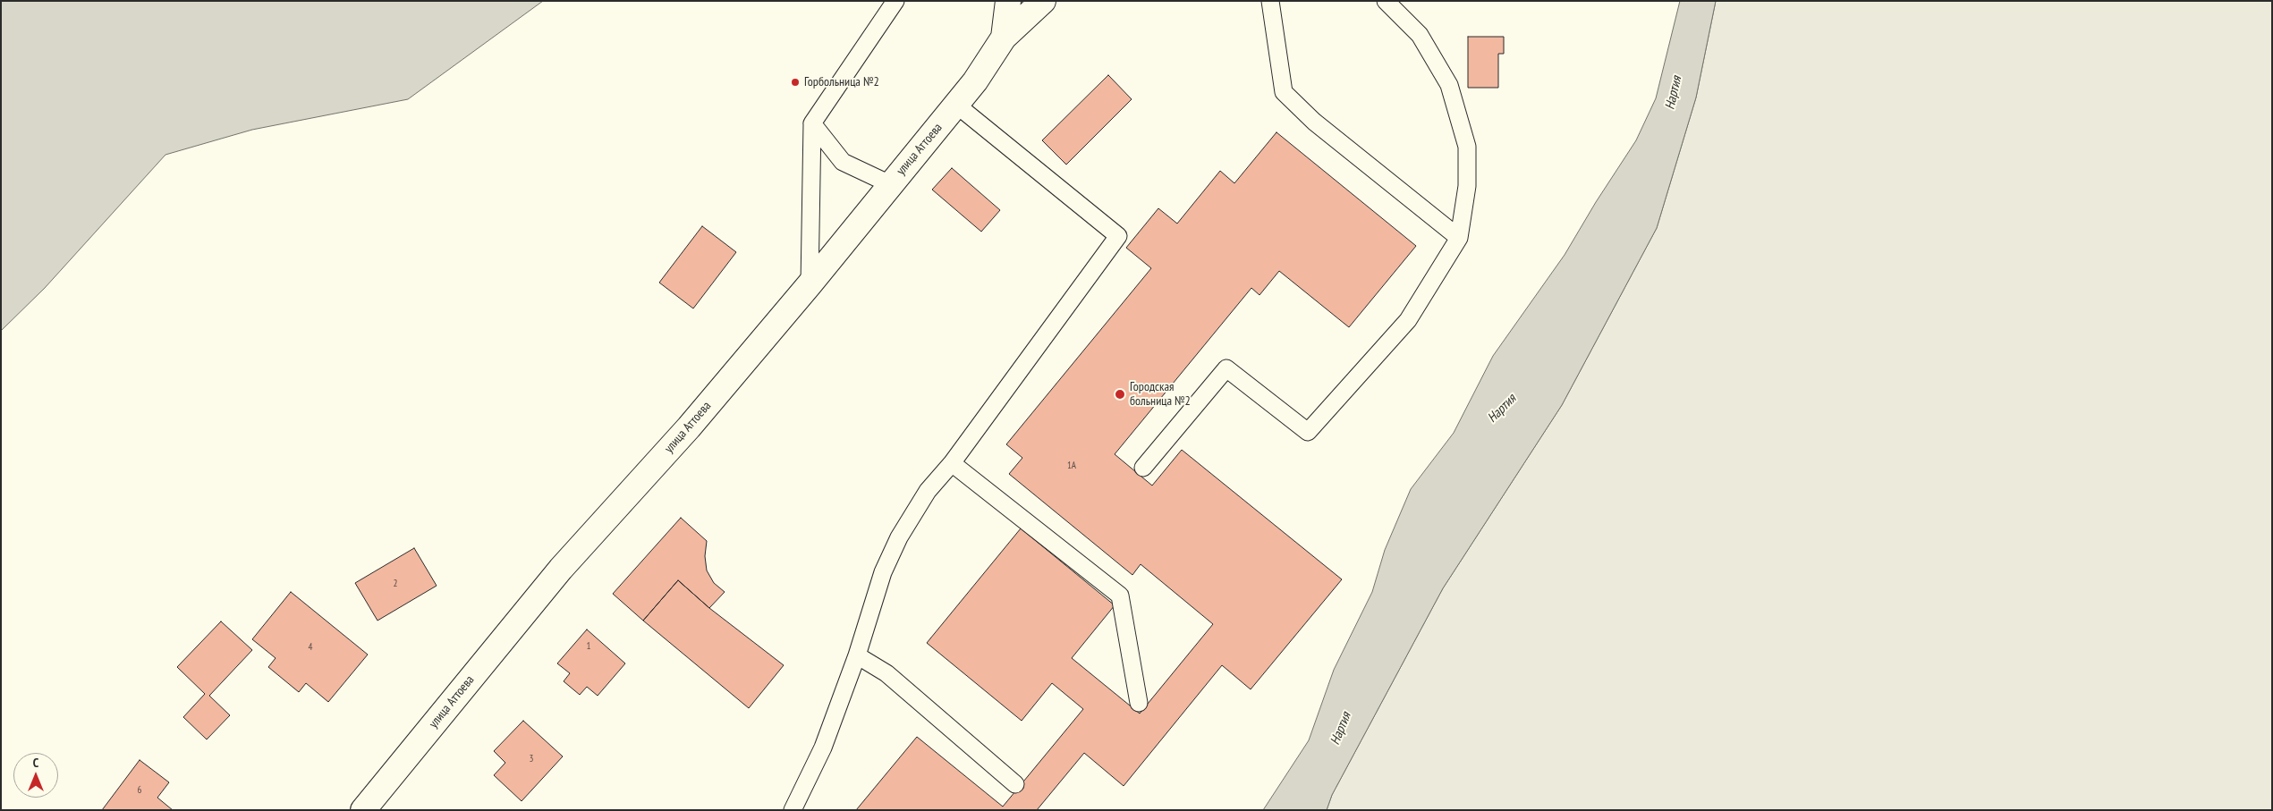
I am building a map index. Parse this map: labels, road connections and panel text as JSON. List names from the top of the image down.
{
  "streets": {
    "street": ["улица Аттоева"]
  },
  "water": ["Нартия"],
  "places": ["Горбольница №2", "Городская больница №2"],
  "house_numbers": [
    "1А",
    "2",
    "1",
    "4",
    "3",
    "6"
  ],
  "north": "top"
}
